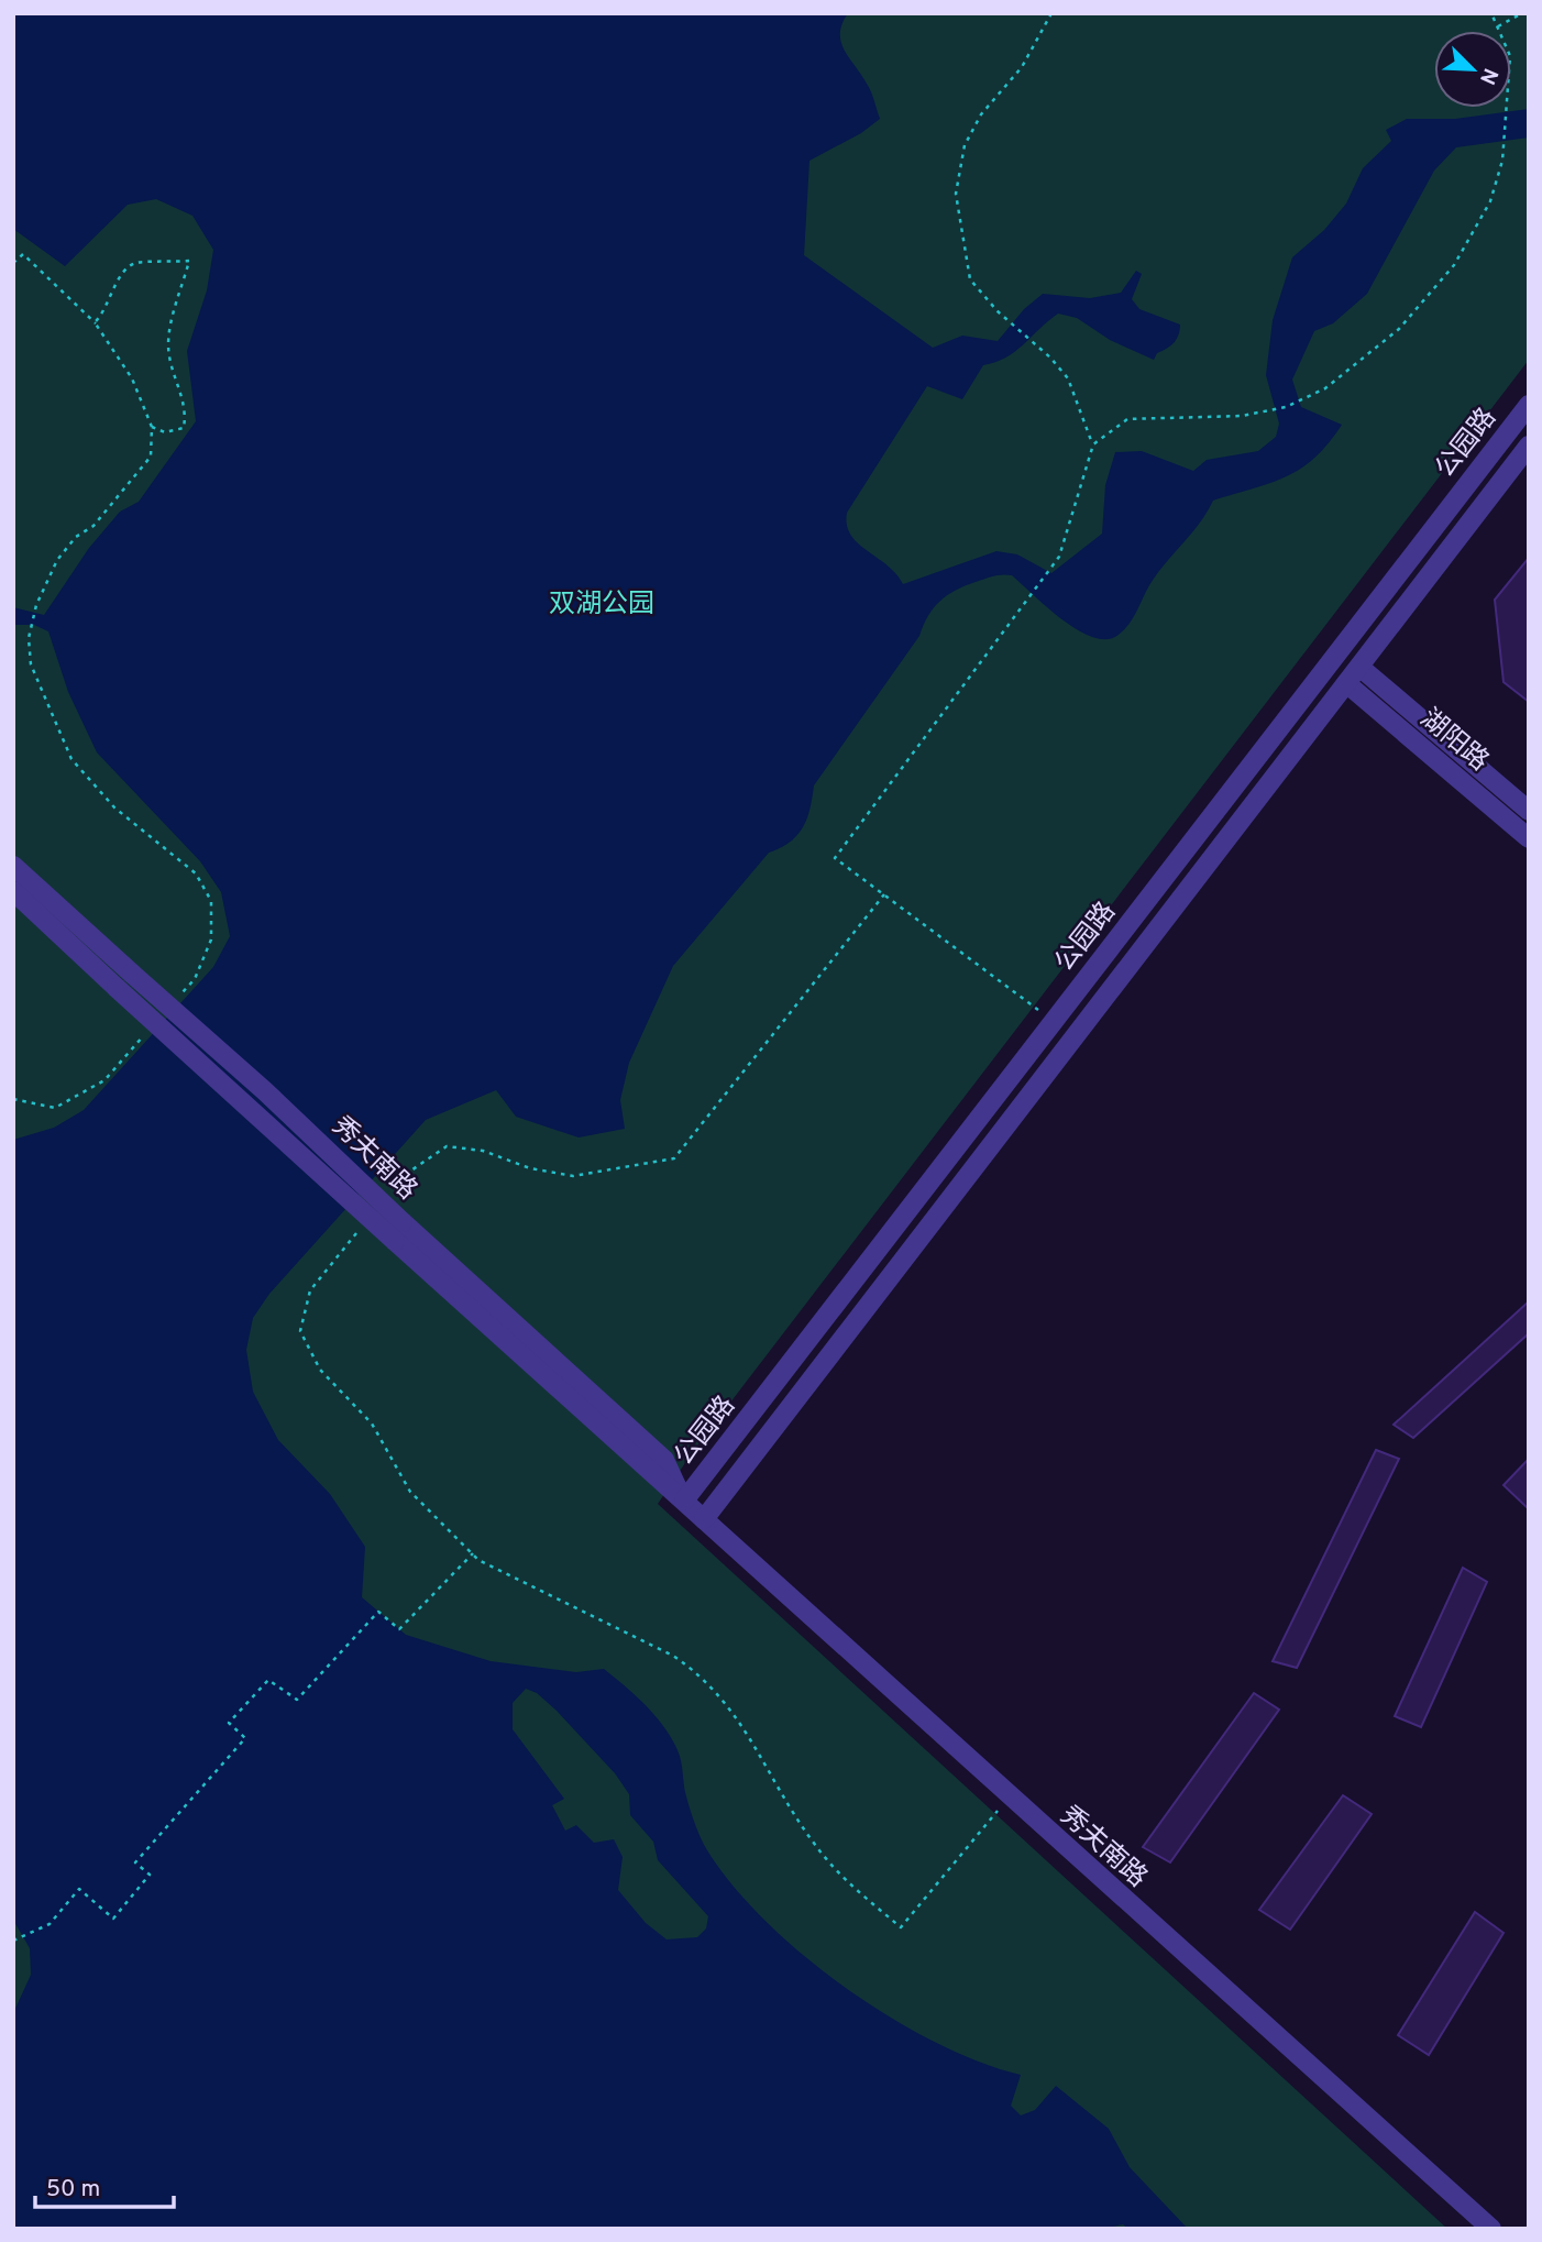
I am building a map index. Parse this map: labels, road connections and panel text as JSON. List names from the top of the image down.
{
  "streets": {
    "street": ["公园路", "湖阳路", "秀夫南路"]
  },
  "crossings": [
    ["公园路", "湖阳路"],
    ["公园路", "秀夫南路"]
  ],
  "parks": ["双湖公园"],
  "scale_bar": "50 m",
  "north": "bottom right"
}
